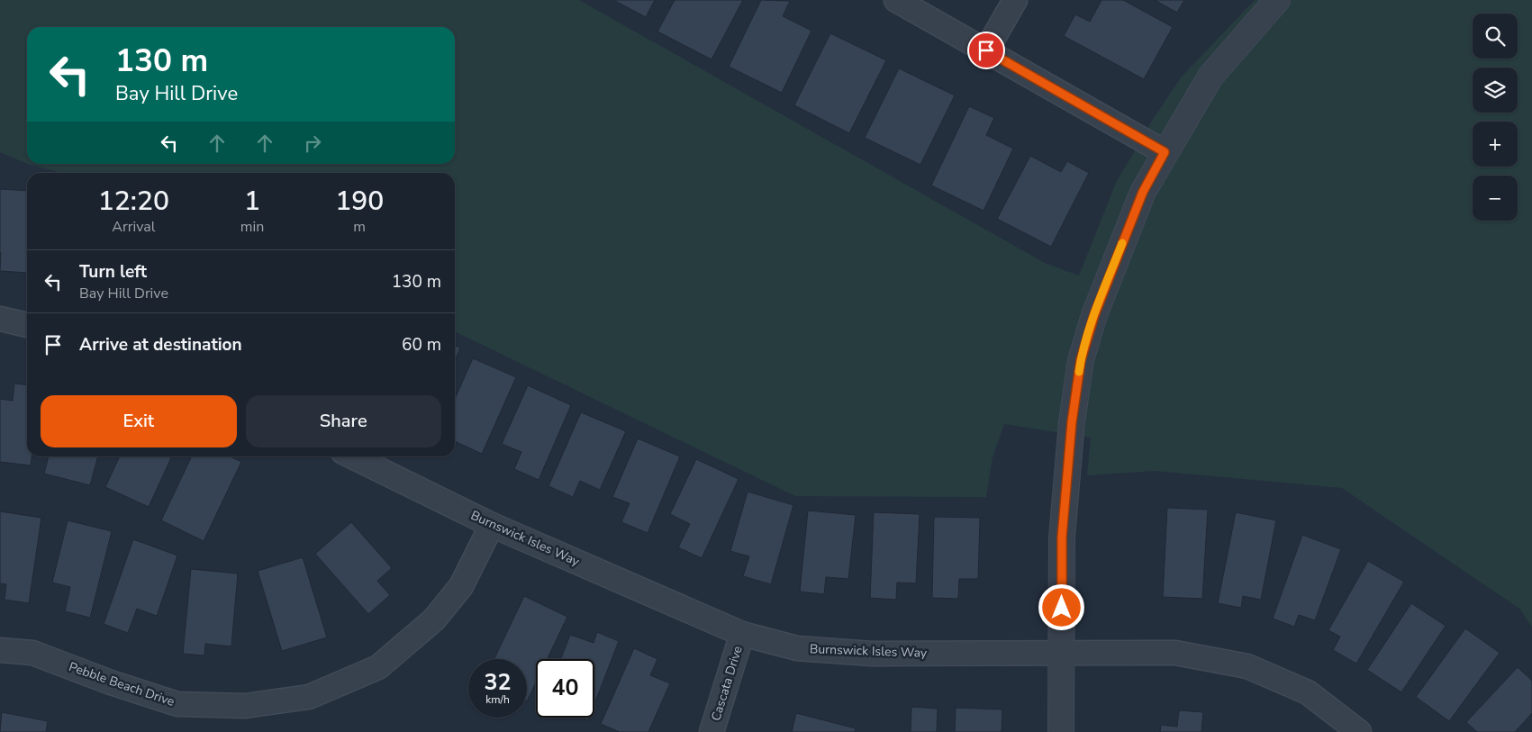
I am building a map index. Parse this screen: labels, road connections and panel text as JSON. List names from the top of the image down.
{
  "streets": {
    "street": ["Burnswick Isles Way", "Cascata Drive", "Pebble Beach Drive"]
  },
  "crossings": [
    ["Burnswick Isles Way", "Cascata Drive"],
    ["Burnswick Isles Way", "Pebble Beach Drive"]
  ],
  "page": {
    "map_buttons": ["+", "−"],
    "turn": ["130 m", "Bay Hill Drive"],
    "eta": [
      "12:20",
      "Arrival",
      "1",
      "min",
      "190",
      "m"
    ],
    "list": [
      {
        "name": "Turn left",
        "note": "Bay Hill Drive",
        "value": "130 m"
      },
      {
        "name": "Arrive at destination",
        "value": "60 m"
      }
    ],
    "buttons": ["Exit", "Share"],
    "speed": "32 km/h",
    "limit": "40"
  }
}
